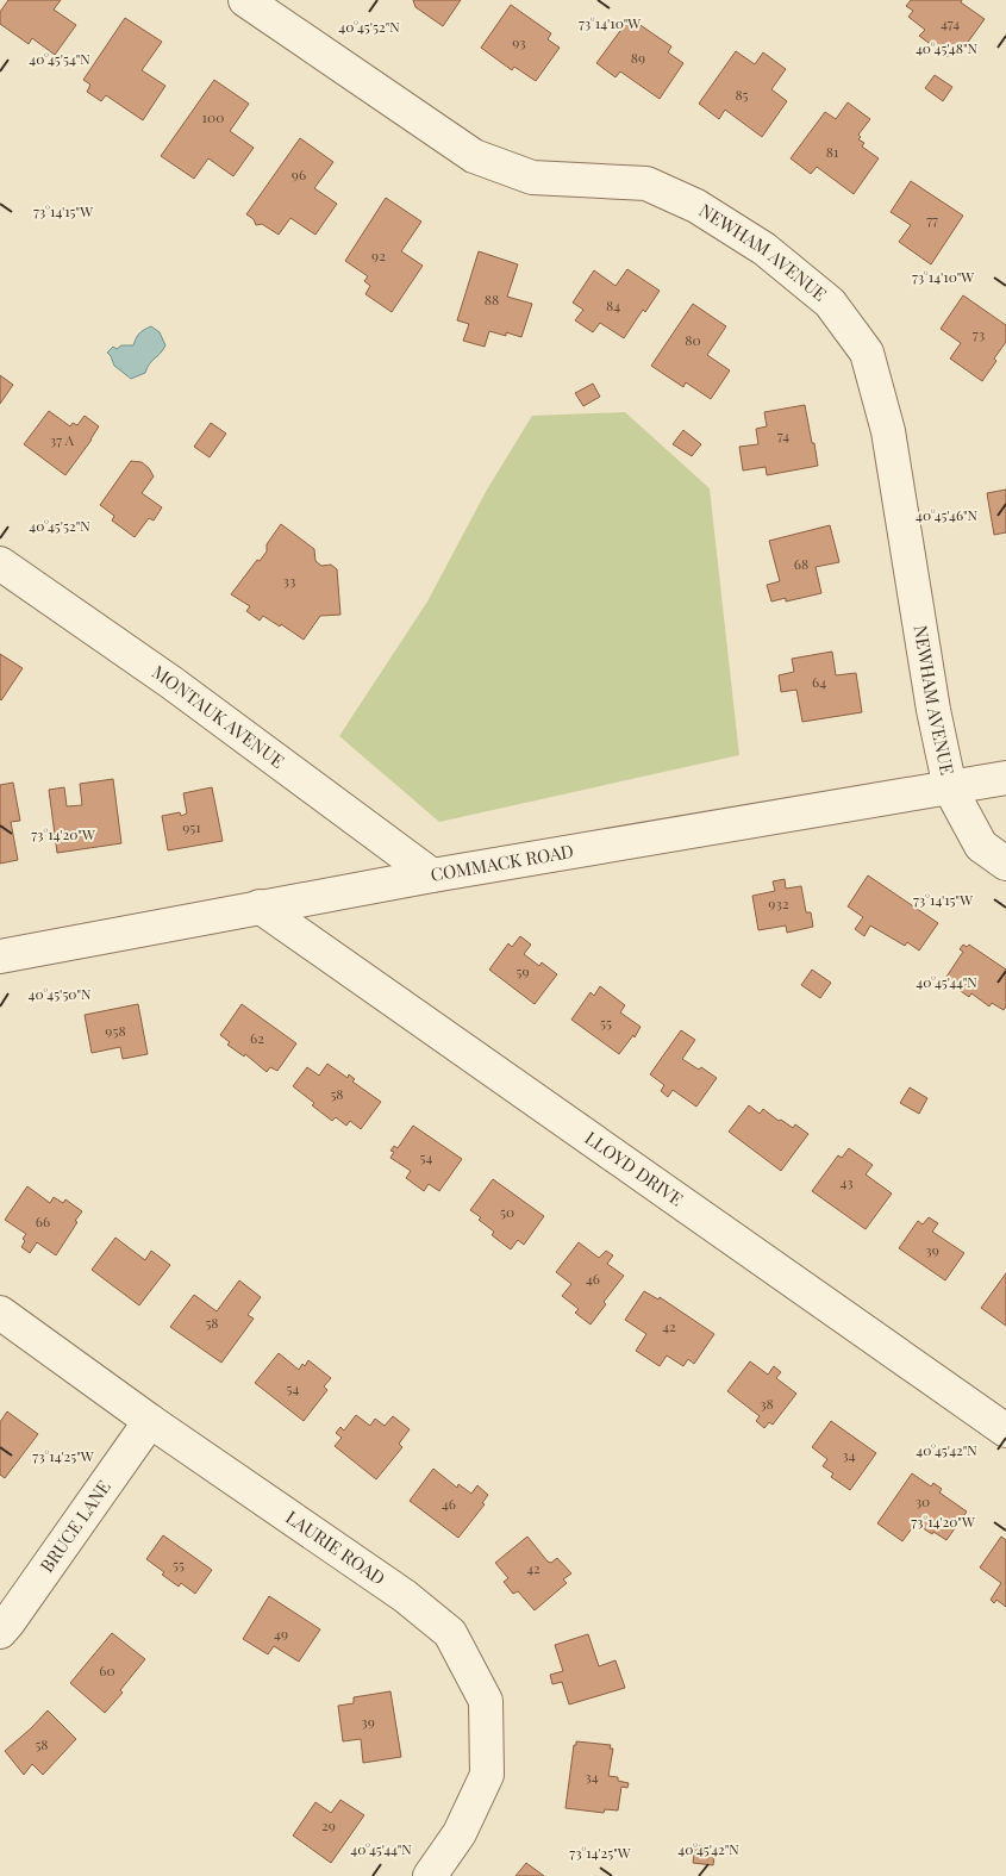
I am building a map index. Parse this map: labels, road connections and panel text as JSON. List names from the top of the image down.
{
  "streets": {
    "street": [
      "NEWHAM AVENUE",
      "MONTAUK AVENUE",
      "COMMACK ROAD",
      "LLOYD DRIVE",
      "BRUCE LANE",
      "LAURIE ROAD"
    ]
  },
  "crossings": [
    ["NEWHAM AVENUE", "COMMACK ROAD"],
    ["MONTAUK AVENUE", "COMMACK ROAD"],
    ["COMMACK ROAD", "LLOYD DRIVE"],
    ["BRUCE LANE", "LAURIE ROAD"]
  ],
  "house_numbers": [
    "474",
    "93",
    "89",
    "85",
    "100",
    "81",
    "96",
    "77",
    "92",
    "88",
    "84",
    "73",
    "80",
    "74",
    "37 A",
    "68",
    "33",
    "64",
    "951",
    "932",
    "59",
    "55",
    "958",
    "62",
    "58",
    "54",
    "43",
    "50",
    "66",
    "39",
    "46",
    "58",
    "42",
    "54",
    "38",
    "34",
    "30",
    "46",
    "55",
    "42",
    "49",
    "60",
    "39",
    "58",
    "34",
    "29"
  ],
  "coordinates": [
    "73°14'10\"W",
    "40°45'52\"N",
    "40°45'48\"N",
    "40°45'54\"N",
    "73°14'15\"W",
    "40°45'46\"N",
    "73°14'20\"W",
    "40°45'44\"N",
    "40°45'50\"N",
    "40°45'42\"N",
    "73°14'25\"W"
  ]
}
